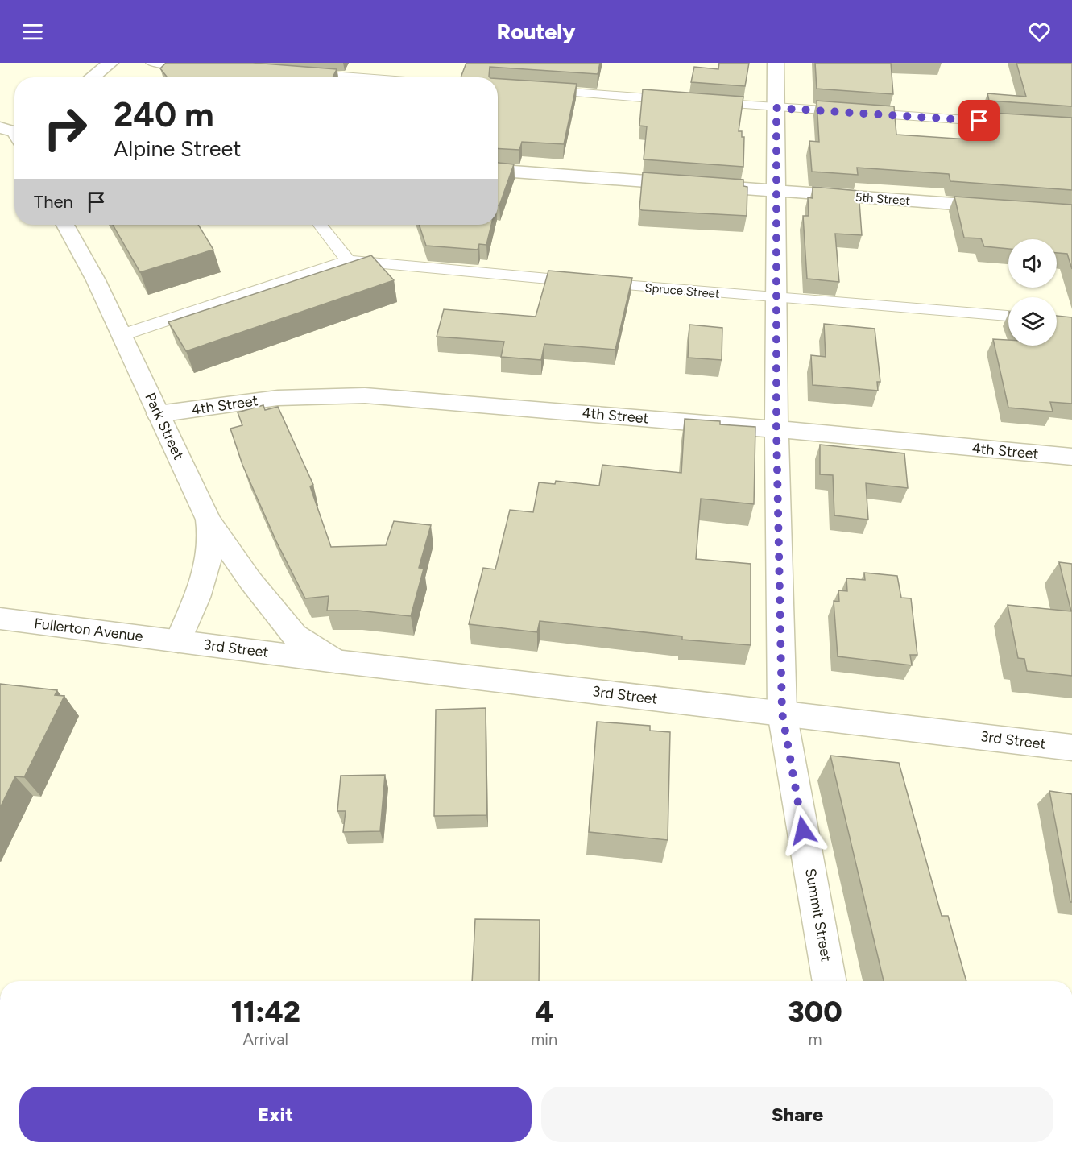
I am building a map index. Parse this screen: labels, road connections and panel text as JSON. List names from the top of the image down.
{
  "streets": {
    "street": [
      "5th Street",
      "4th Street",
      "Park Street",
      "Fullerton Avenue",
      "3rd Street",
      "Summit Street"
    ],
    "lane": ["Spruce Street"]
  },
  "crossings": [
    ["5th Street", "Summit Street"],
    ["Spruce Street", "Summit Street"],
    ["4th Street", "Park Street"],
    ["4th Street", "Summit Street"],
    ["Park Street", "Fullerton Avenue"],
    ["Park Street", "3rd Street"],
    ["Fullerton Avenue", "3rd Street"],
    ["3rd Street", "Summit Street"]
  ],
  "page": {
    "header": "Routely",
    "turn": ["240 m", "Alpine Street"],
    "then": "Then",
    "eta": [
      "11:42",
      "Arrival",
      "4",
      "min",
      "300",
      "m"
    ],
    "buttons": ["Exit", "Share"]
  }
}
